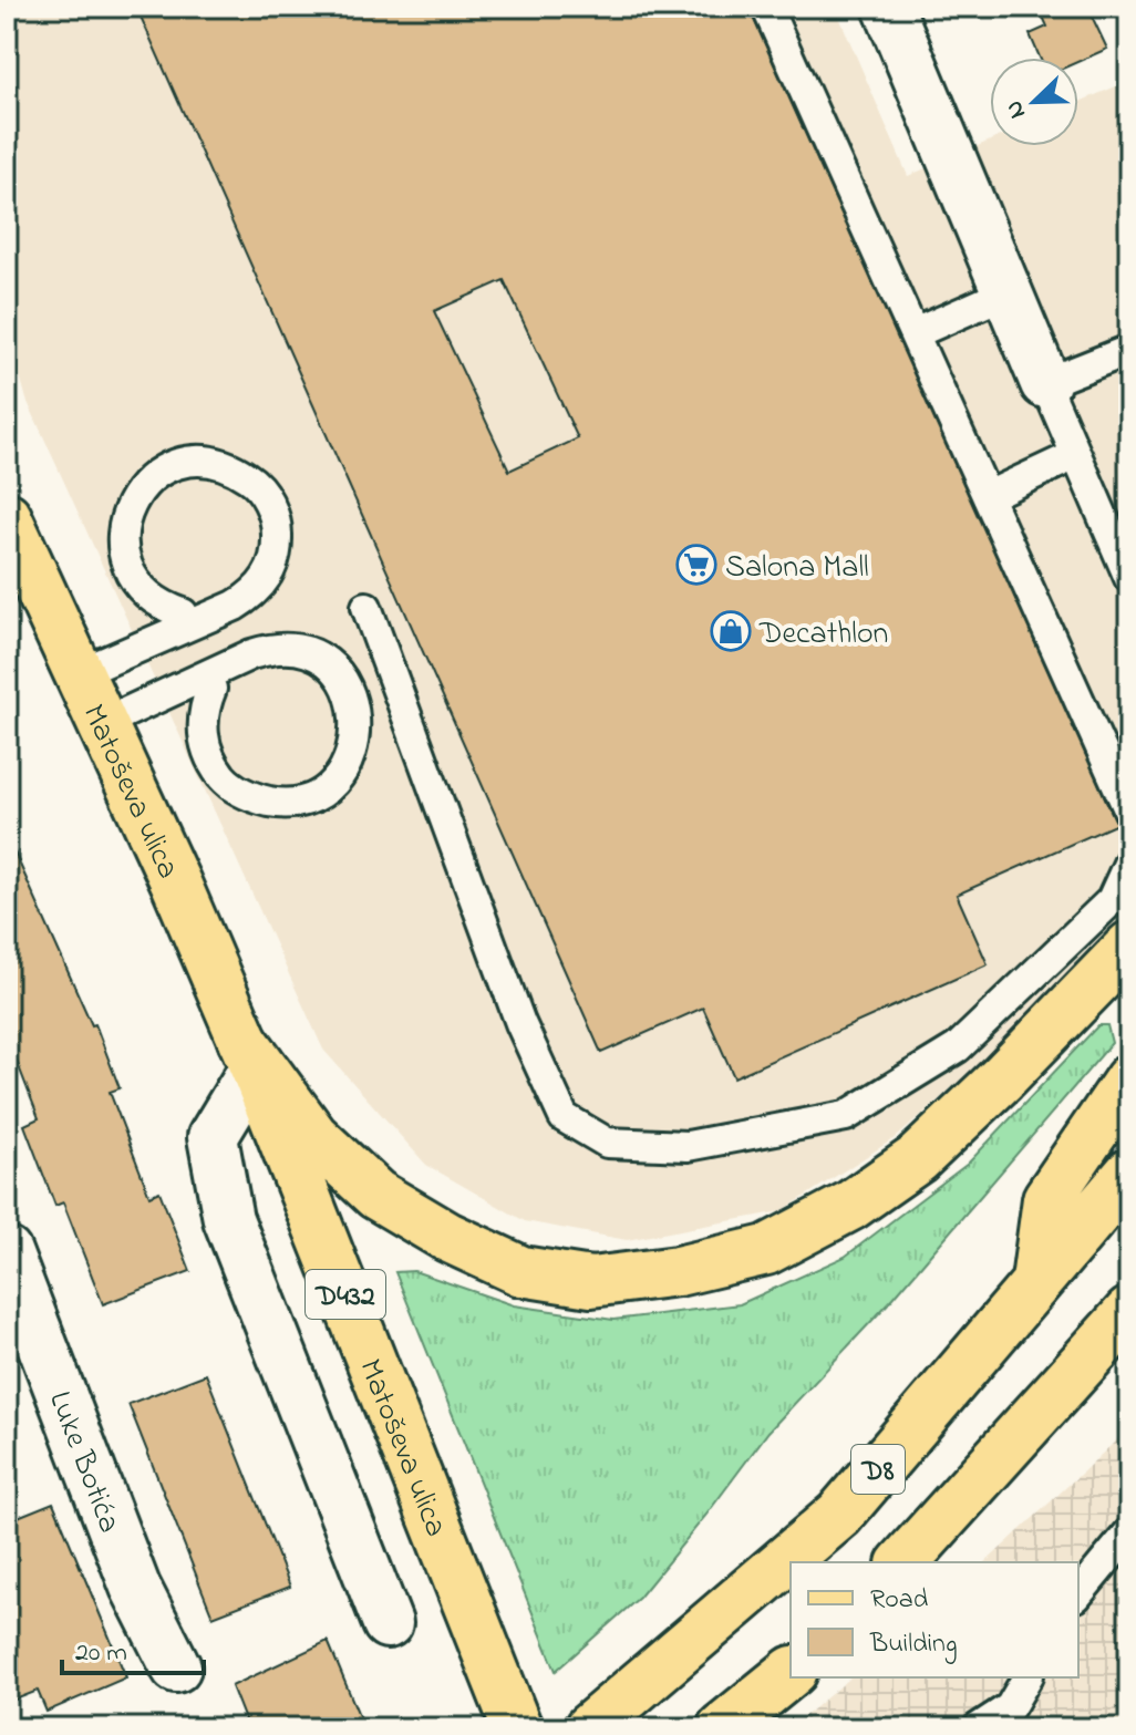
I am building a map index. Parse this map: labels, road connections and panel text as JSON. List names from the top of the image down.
{
  "streets": {
    "main road": ["Matoševa ulica", "D432", "D8"],
    "street": ["Luke Botića"]
  },
  "places": {
    "supermarket": ["Salona Mall"],
    "shop": ["Decathlon"]
  },
  "legend": ["Road", "Building"],
  "scale_bar": "20 m",
  "north": "bottom left"
}
